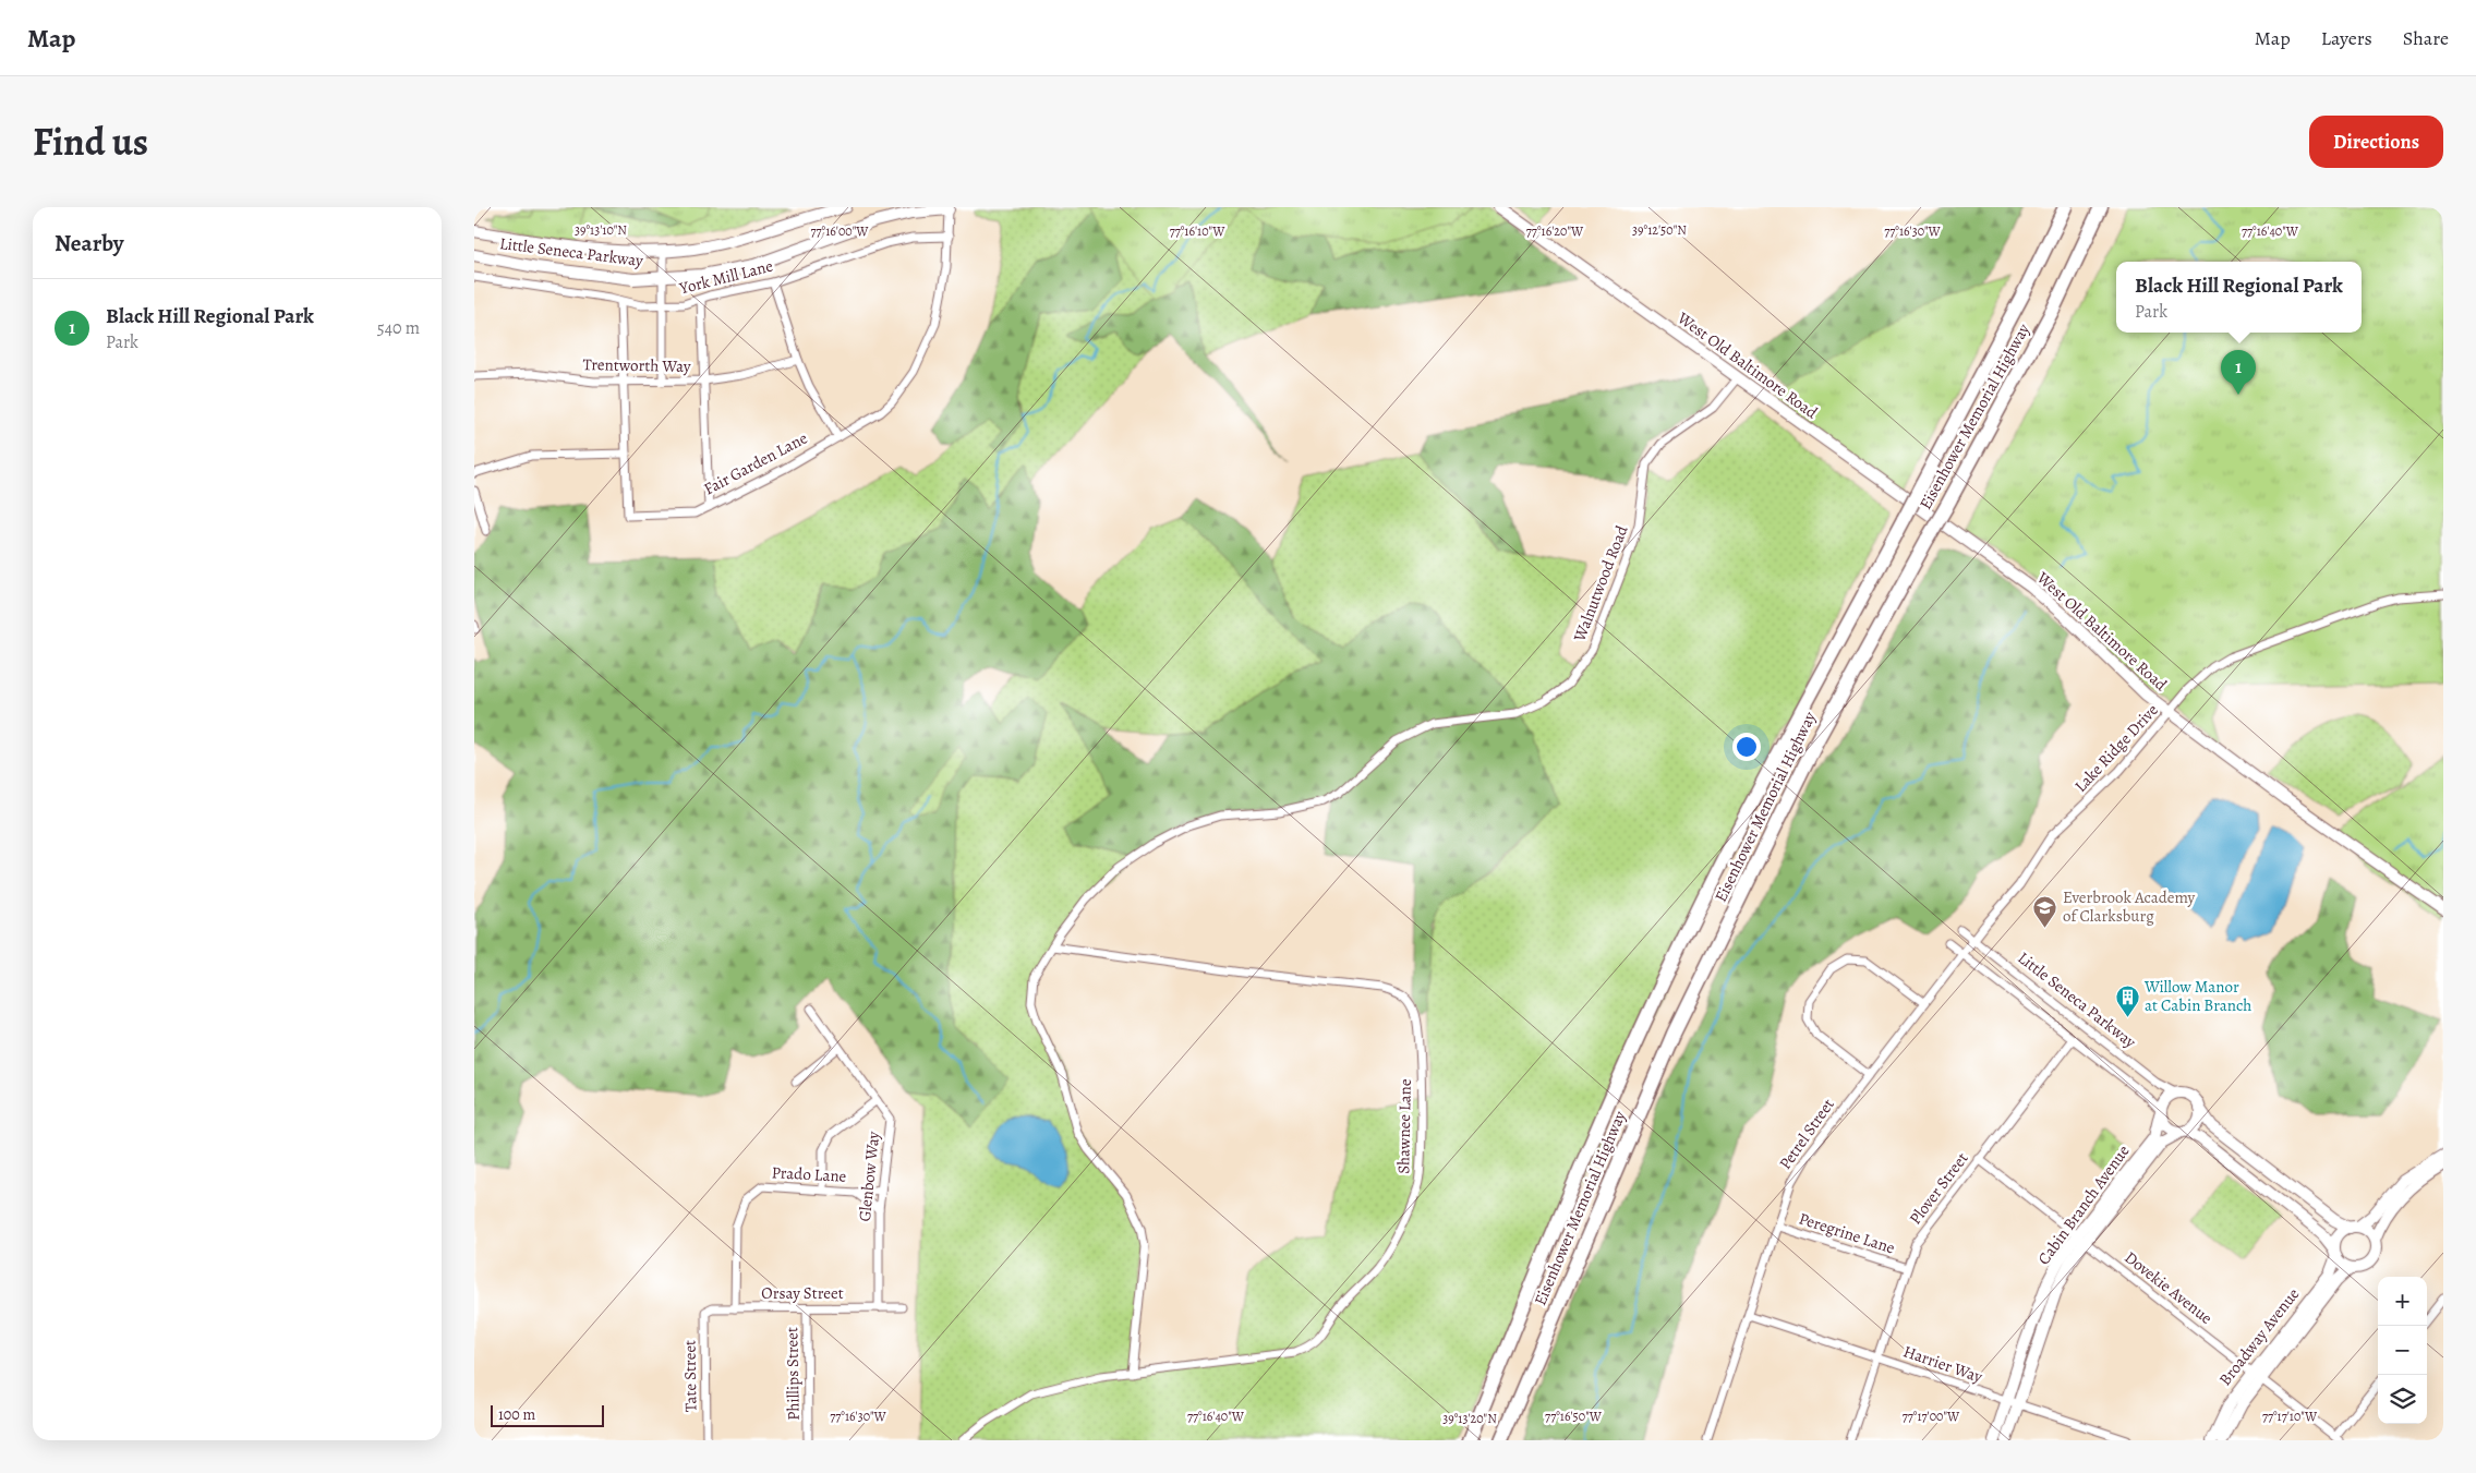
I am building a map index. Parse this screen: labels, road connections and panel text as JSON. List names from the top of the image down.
{
  "streets": {
    "highway": ["Eisenhower Memorial Highway"],
    "street": [
      "Little Seneca Parkway",
      "York Mill Lane",
      "Trentworth Way",
      "West Old Baltimore Road",
      "Fair Garden Lane",
      "Walnutwood Road",
      "Lake Ridge Drive",
      "Shawnee Lane",
      "Petrel Street",
      "Prado Lane",
      "Glenbow Way",
      "Plover Street",
      "Cabin Branch Avenue",
      "Peregrine Lane",
      "Dovekie Avenue",
      "Orsay Street",
      "Broadway Avenue",
      "Harrier Way",
      "Phillips Street",
      "Tate Street"
    ]
  },
  "crossings": [
    ["Little Seneca Parkway", "Fair Garden Lane"],
    ["Little Seneca Parkway", "Lake Ridge Drive"],
    ["Little Seneca Parkway", "Petrel Street"],
    ["Little Seneca Parkway", "Plover Street"],
    ["Little Seneca Parkway", "Cabin Branch Avenue"],
    ["York Mill Lane", "Fair Garden Lane"],
    ["Trentworth Way", "Fair Garden Lane"],
    ["West Old Baltimore Road", "Walnutwood Road"],
    ["West Old Baltimore Road", "Lake Ridge Drive"],
    ["Walnutwood Road", "Shawnee Lane"],
    ["Lake Ridge Drive", "Petrel Street"],
    ["Petrel Street", "Peregrine Lane"],
    ["Petrel Street", "Harrier Way"],
    ["Prado Lane", "Glenbow Way"],
    ["Prado Lane", "Orsay Street"],
    ["Glenbow Way", "Orsay Street"],
    ["Plover Street", "Peregrine Lane"],
    ["Plover Street", "Dovekie Avenue"],
    ["Plover Street", "Harrier Way"],
    ["Cabin Branch Avenue", "Dovekie Avenue"],
    ["Cabin Branch Avenue", "Harrier Way"],
    ["Dovekie Avenue", "Broadway Avenue"],
    ["Orsay Street", "Phillips Street"],
    ["Orsay Street", "Tate Street"]
  ],
  "places": {
    "school or university": ["Everbrook Academy of Clarksburg"],
    "building": ["Willow Manor at Cabin Branch"]
  },
  "scale_bar": "100 m",
  "page": {
    "header": "Map",
    "nav": ["Map", "Layers", "Share"],
    "title": "Find us",
    "buttons": "Directions",
    "heading": "Nearby",
    "popup": ["Black Hill Regional Park", "Park"],
    "list": [
      {
        "mark": "1",
        "name": "Black Hill Regional Park",
        "note": "Park",
        "value": "540 m"
      }
    ],
    "pins": "1",
    "map_buttons": ["+", "−"],
    "scale": "100 m"
  },
  "coordinates": [
    "39°13'10\"N",
    "39°12'50\"N",
    "77°16'00\"W",
    "77°16'10\"W",
    "77°16'20\"W",
    "77°16'30\"W",
    "77°16'40\"W",
    "77°16'50\"W",
    "77°17'00\"W",
    "77°17'10\"W",
    "39°13'20\"N"
  ]
}
